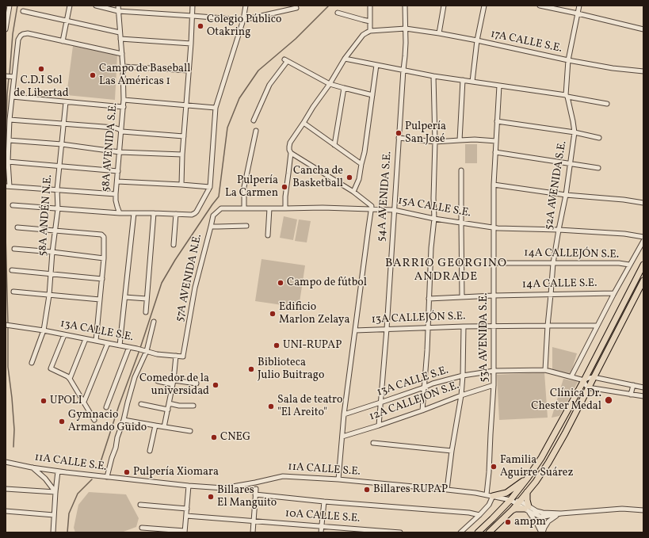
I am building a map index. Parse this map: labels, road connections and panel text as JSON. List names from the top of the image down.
{
  "streets": {
    "street": [
      "17A CALLE S.E.",
      "58A AVENIDA S.E.",
      "52A AVENIDA S.E.",
      "54A AVENIDA S.E.",
      "15A CALLE S.E.",
      "58A ANDÉN N.E.",
      "14A CALLEJÓN S.E.",
      "57A AVENIDA N.E.",
      "14A CALLE S.E.",
      "13A CALLEJÓN S.E.",
      "13A CALLE S.E.",
      "53A AVENIDA S.E.",
      "12A CALLEJÓN S.E.",
      "11A CALLE S.E.",
      "10A CALLE S.E."
    ]
  },
  "crossings": [
    ["17A CALLE S.E.", "52A AVENIDA S.E."],
    ["17A CALLE S.E.", "54A AVENIDA S.E."],
    ["52A AVENIDA S.E.", "15A CALLE S.E."],
    ["52A AVENIDA S.E.", "14A CALLEJÓN S.E."],
    ["52A AVENIDA S.E.", "14A CALLE S.E."],
    ["52A AVENIDA S.E.", "13A CALLEJÓN S.E."],
    ["52A AVENIDA S.E.", "13A CALLE S.E."],
    ["54A AVENIDA S.E.", "15A CALLE S.E."],
    ["54A AVENIDA S.E.", "13A CALLEJÓN S.E."],
    ["54A AVENIDA S.E.", "13A CALLE S.E."],
    ["54A AVENIDA S.E.", "12A CALLEJÓN S.E."],
    ["15A CALLE S.E.", "57A AVENIDA N.E."],
    ["15A CALLE S.E.", "53A AVENIDA S.E."],
    ["58A ANDÉN N.E.", "13A CALLE S.E."],
    ["14A CALLEJÓN S.E.", "53A AVENIDA S.E."],
    ["57A AVENIDA N.E.", "13A CALLE S.E."],
    ["14A CALLE S.E.", "53A AVENIDA S.E."],
    ["13A CALLEJÓN S.E.", "53A AVENIDA S.E."],
    ["13A CALLE S.E.", "53A AVENIDA S.E."],
    ["53A AVENIDA S.E.", "12A CALLEJÓN S.E."],
    ["53A AVENIDA S.E.", "11A CALLE S.E."]
  ],
  "districts": ["BARRIO GEORGINO ANDRADE"],
  "places": [
    "Colegio Público Otakring",
    "C.D.I Sol de Libertad",
    "Campo de Baseball Las Américas 1",
    "Pulpería San José",
    "Cancha de Basketball",
    "Pulpería La Carmen",
    "Campo de fútbol",
    "Edificio Marlon Zelaya",
    "UNI-RUPAP",
    "Biblioteca Julio Buitrago",
    "Comedor de la universidad",
    "Clínica Dr. Chester Medal",
    "UPOLI",
    "Sala de teatro \"El Areito\"",
    "Gymnacio Armando Guido",
    "CNEG",
    "Familia Aguirre Suárez",
    "Pulpería Xiomara",
    "Billares RUPAP",
    "Billares El Manguito",
    "ampm"
  ]
}
